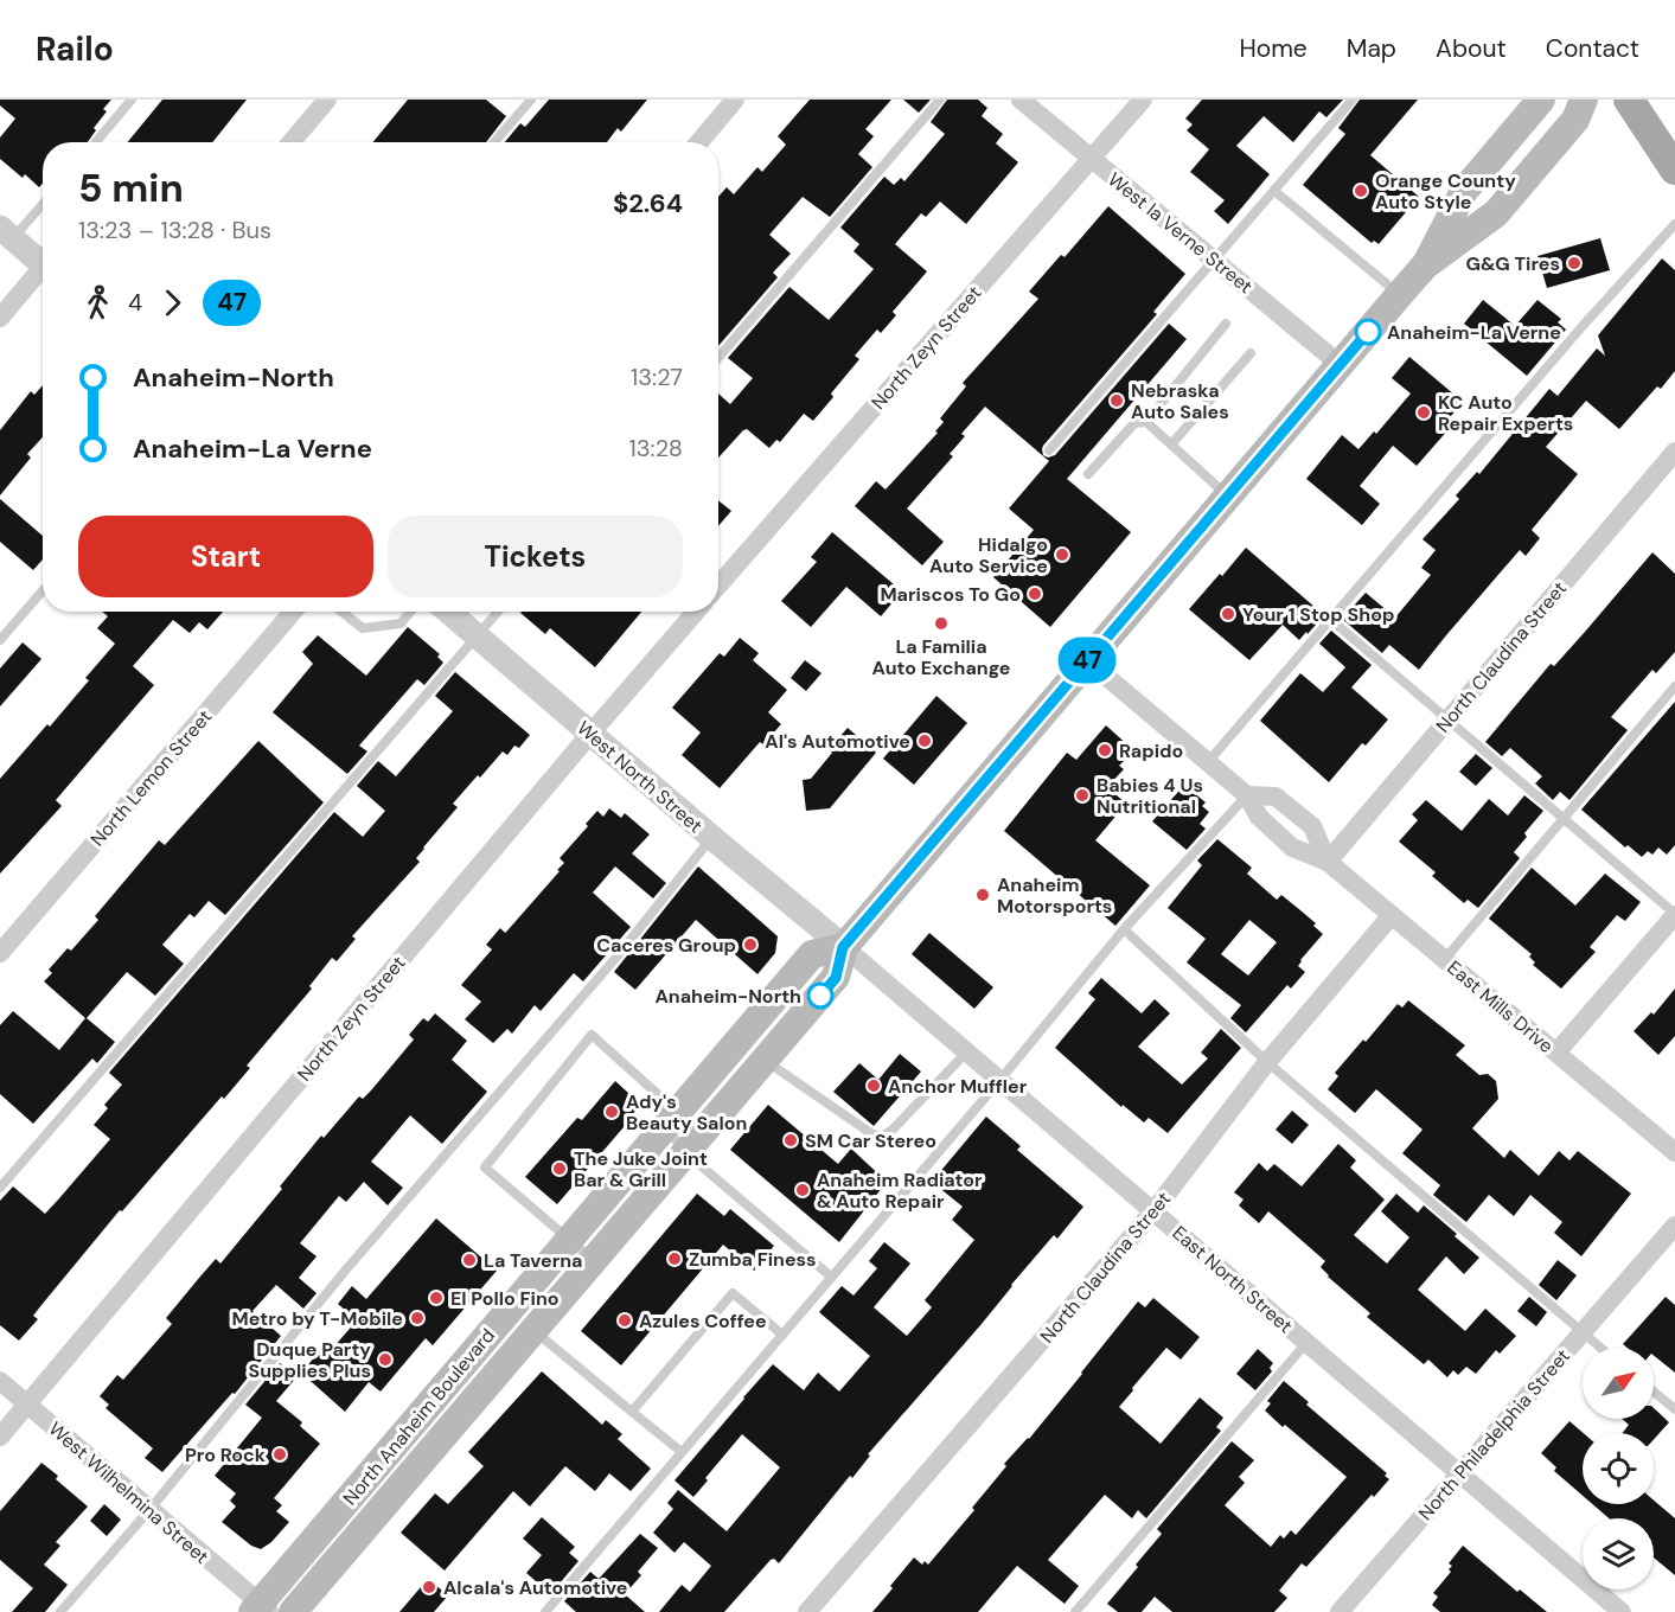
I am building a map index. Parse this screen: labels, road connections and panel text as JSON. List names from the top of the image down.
{
  "streets": {
    "main road": ["North Anaheim Boulevard"],
    "street": [
      "West la Verne Street",
      "North Zeyn Street",
      "North Claudina Street",
      "West North Street",
      "North Lemon Street",
      "East Mills Drive",
      "East North Street",
      "North Philadelphia Street",
      "West Wilhelmina Street"
    ]
  },
  "crossings": [
    ["West la Verne Street", "North Zeyn Street"],
    ["West la Verne Street", "North Anaheim Boulevard"],
    ["North Zeyn Street", "West North Street"],
    ["North Zeyn Street", "West Wilhelmina Street"],
    ["North Claudina Street", "East Mills Drive"],
    ["North Claudina Street", "East North Street"],
    ["West North Street", "East North Street"],
    ["West North Street", "North Anaheim Boulevard"],
    ["East Mills Drive", "North Anaheim Boulevard"],
    ["East North Street", "North Anaheim Boulevard"],
    ["East North Street", "North Philadelphia Street"],
    ["North Anaheim Boulevard", "West Wilhelmina Street"]
  ],
  "places": [
    "Orange County Auto Style",
    "G&G Tires",
    "Anaheim-La Verne",
    "Nebraska Auto Sales",
    "KC Auto Repair Experts",
    "Hidalgo Auto Service",
    "Mariscos To Go",
    "Your 1 Stop Shop",
    "La Familia Auto Exchange",
    "Al's Automotive",
    "Rapido",
    "Babies 4 Us Nutritional",
    "Anaheim Motorsports",
    "Caceres Group",
    "Anaheim-North",
    "Anchor Muffler",
    "Ady's Beauty Salon",
    "SM Car Stereo",
    "The Juke Joint Bar & Grill",
    "Anaheim Radiator & Auto Repair",
    "Zumba Finess",
    "La Taverna",
    "El Pollo Fino",
    "Metro by T-Mobile",
    "Azules Coffee",
    "Duque Party Supplies Plus",
    "Pro Rock",
    "Alcala's Automotive"
  ],
  "lines": ["bus line 47"],
  "north": "top right",
  "page": {
    "header": "Railo",
    "nav": [
      "Home",
      "Map",
      "About",
      "Contact"
    ],
    "on_map": "47",
    "heading": ["5 min", "13:23 – 13:28 · Bus", "$2.64"],
    "legs": ["4", "47"],
    "list": [
      {
        "name": "Anaheim-North",
        "value": "13:27"
      },
      {
        "name": "Anaheim-La Verne",
        "value": "13:28"
      }
    ],
    "buttons": ["Start", "Tickets"]
  }
}
